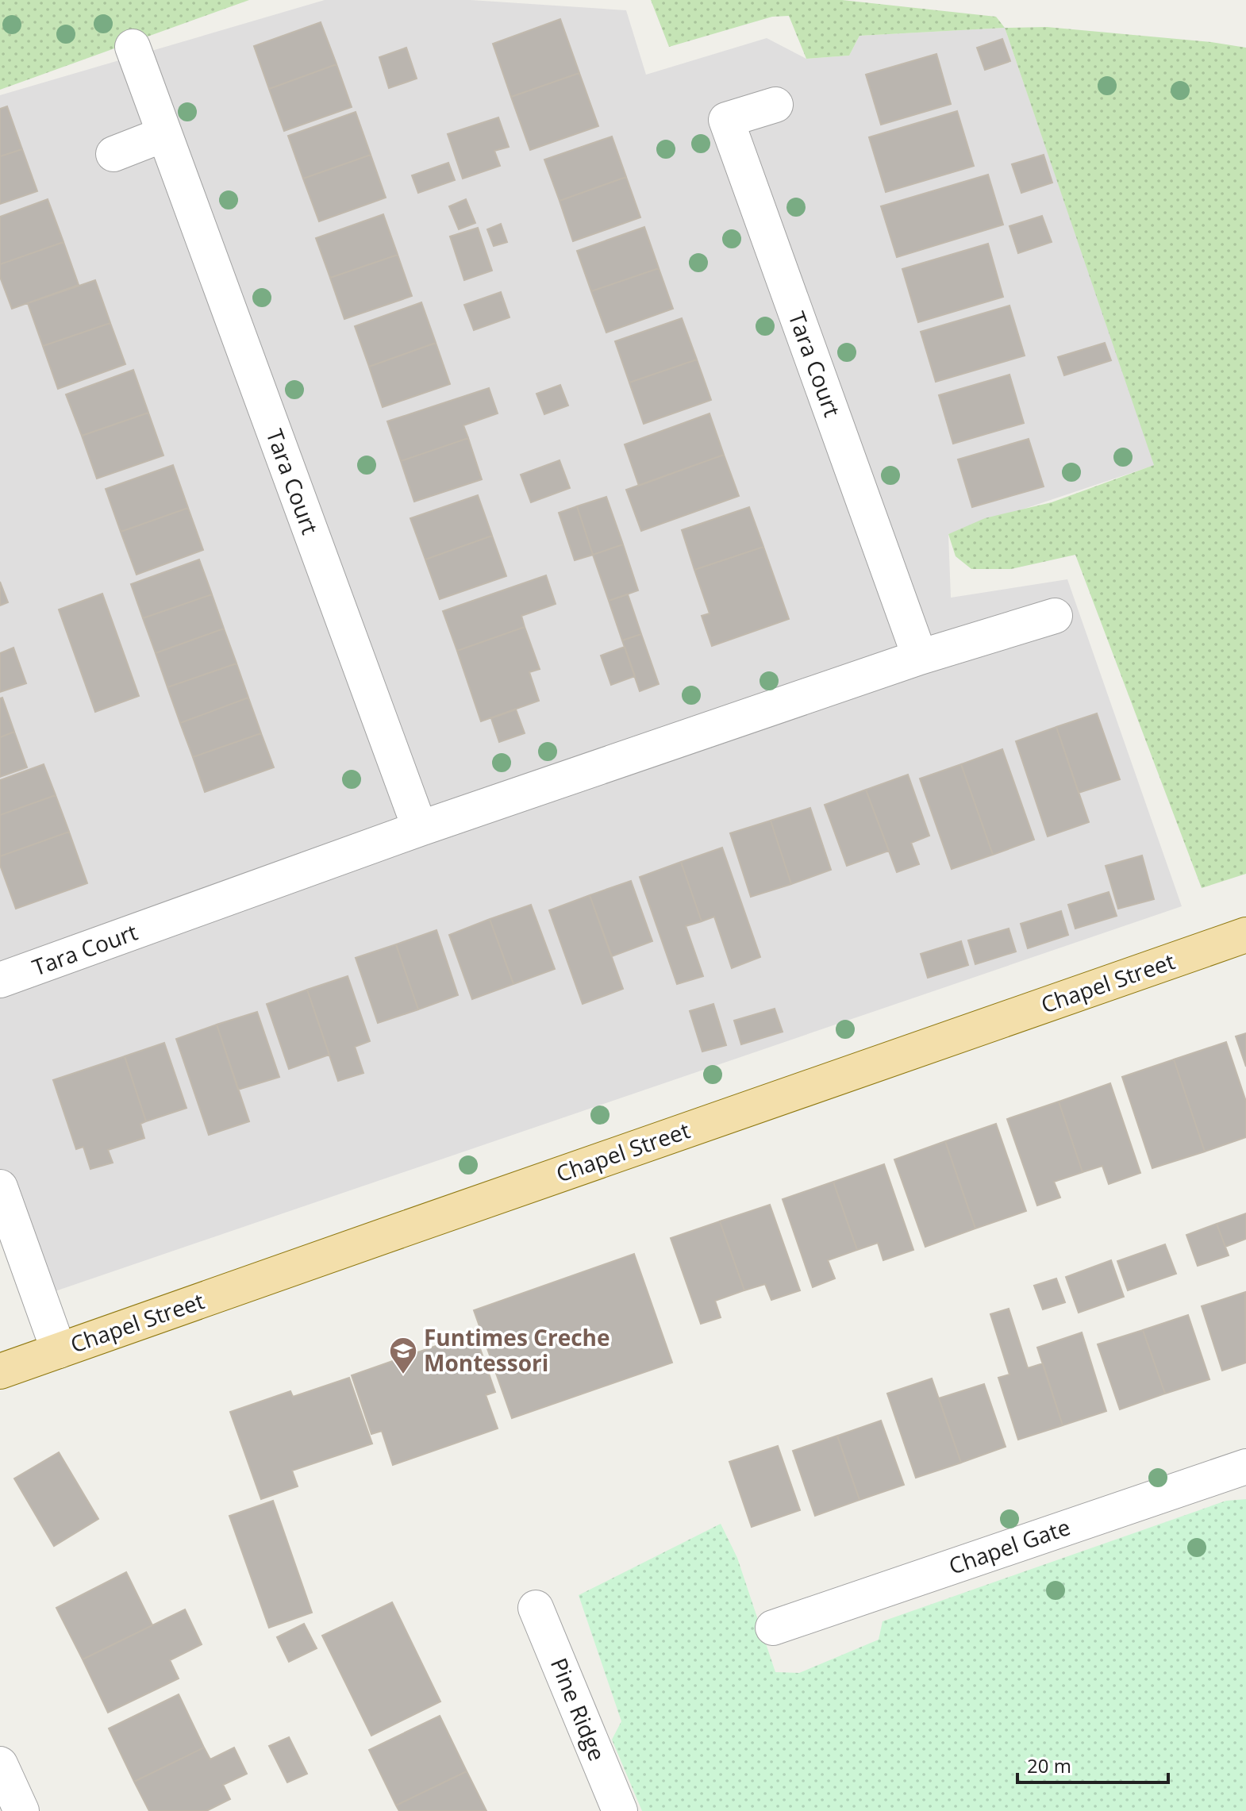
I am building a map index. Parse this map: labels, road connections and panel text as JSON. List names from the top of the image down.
{
  "streets": {
    "main road": ["Chapel Street"],
    "street": ["Tara Court", "Chapel Gate", "Pine Ridge"]
  },
  "places": {
    "school or university": ["Funtimes Creche Montessori"]
  },
  "scale_bar": "20 m"
}
